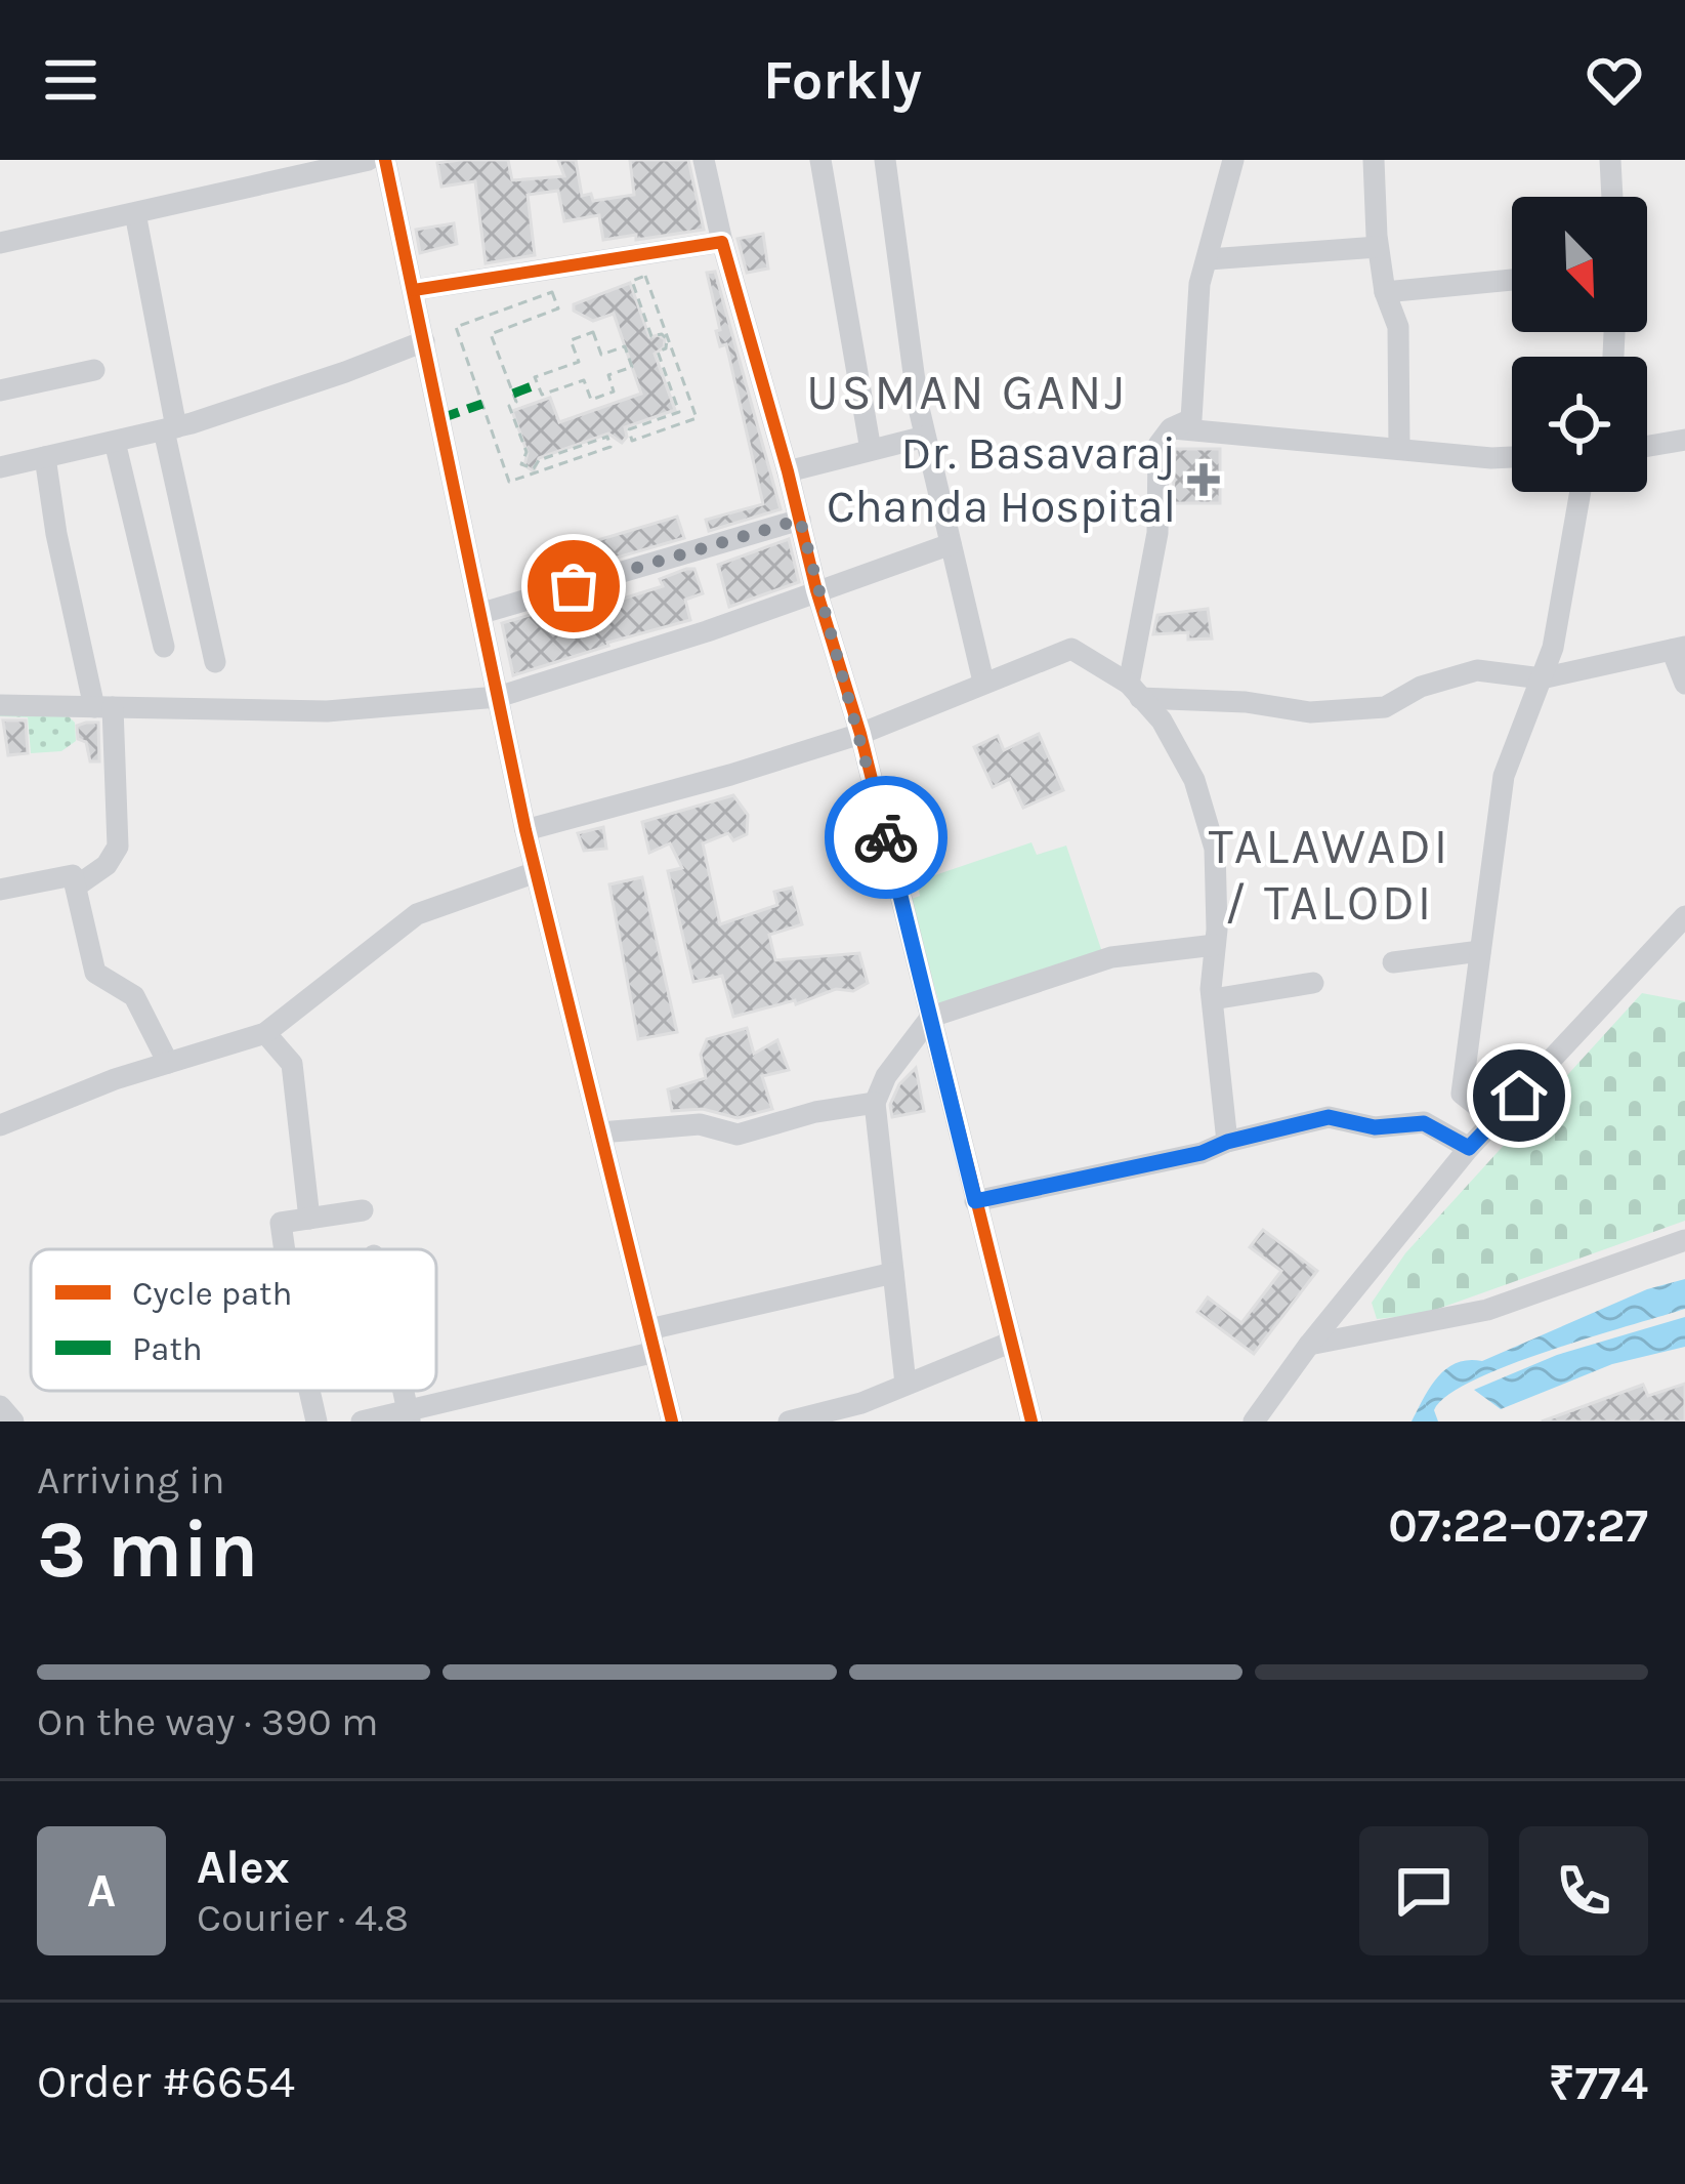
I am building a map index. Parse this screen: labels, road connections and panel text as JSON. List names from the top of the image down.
{
  "districts": ["USMAN GANJ", "TALAWADI / TALODI"],
  "places": {
    "health": ["Dr. Basavaraj Chanda Hospital"]
  },
  "legend": ["Cycle path", "Path"],
  "north": "bottom right",
  "page": {
    "header": "Forkly",
    "heading": ["3 min", "Arriving in", "07:22–07:27"],
    "panel": [
      "Alex",
      "Courier · 4.8",
      "Order #6654",
      "₹774"
    ],
    "bar": "On the way · 390 m",
    "round": "A"
  }
}
